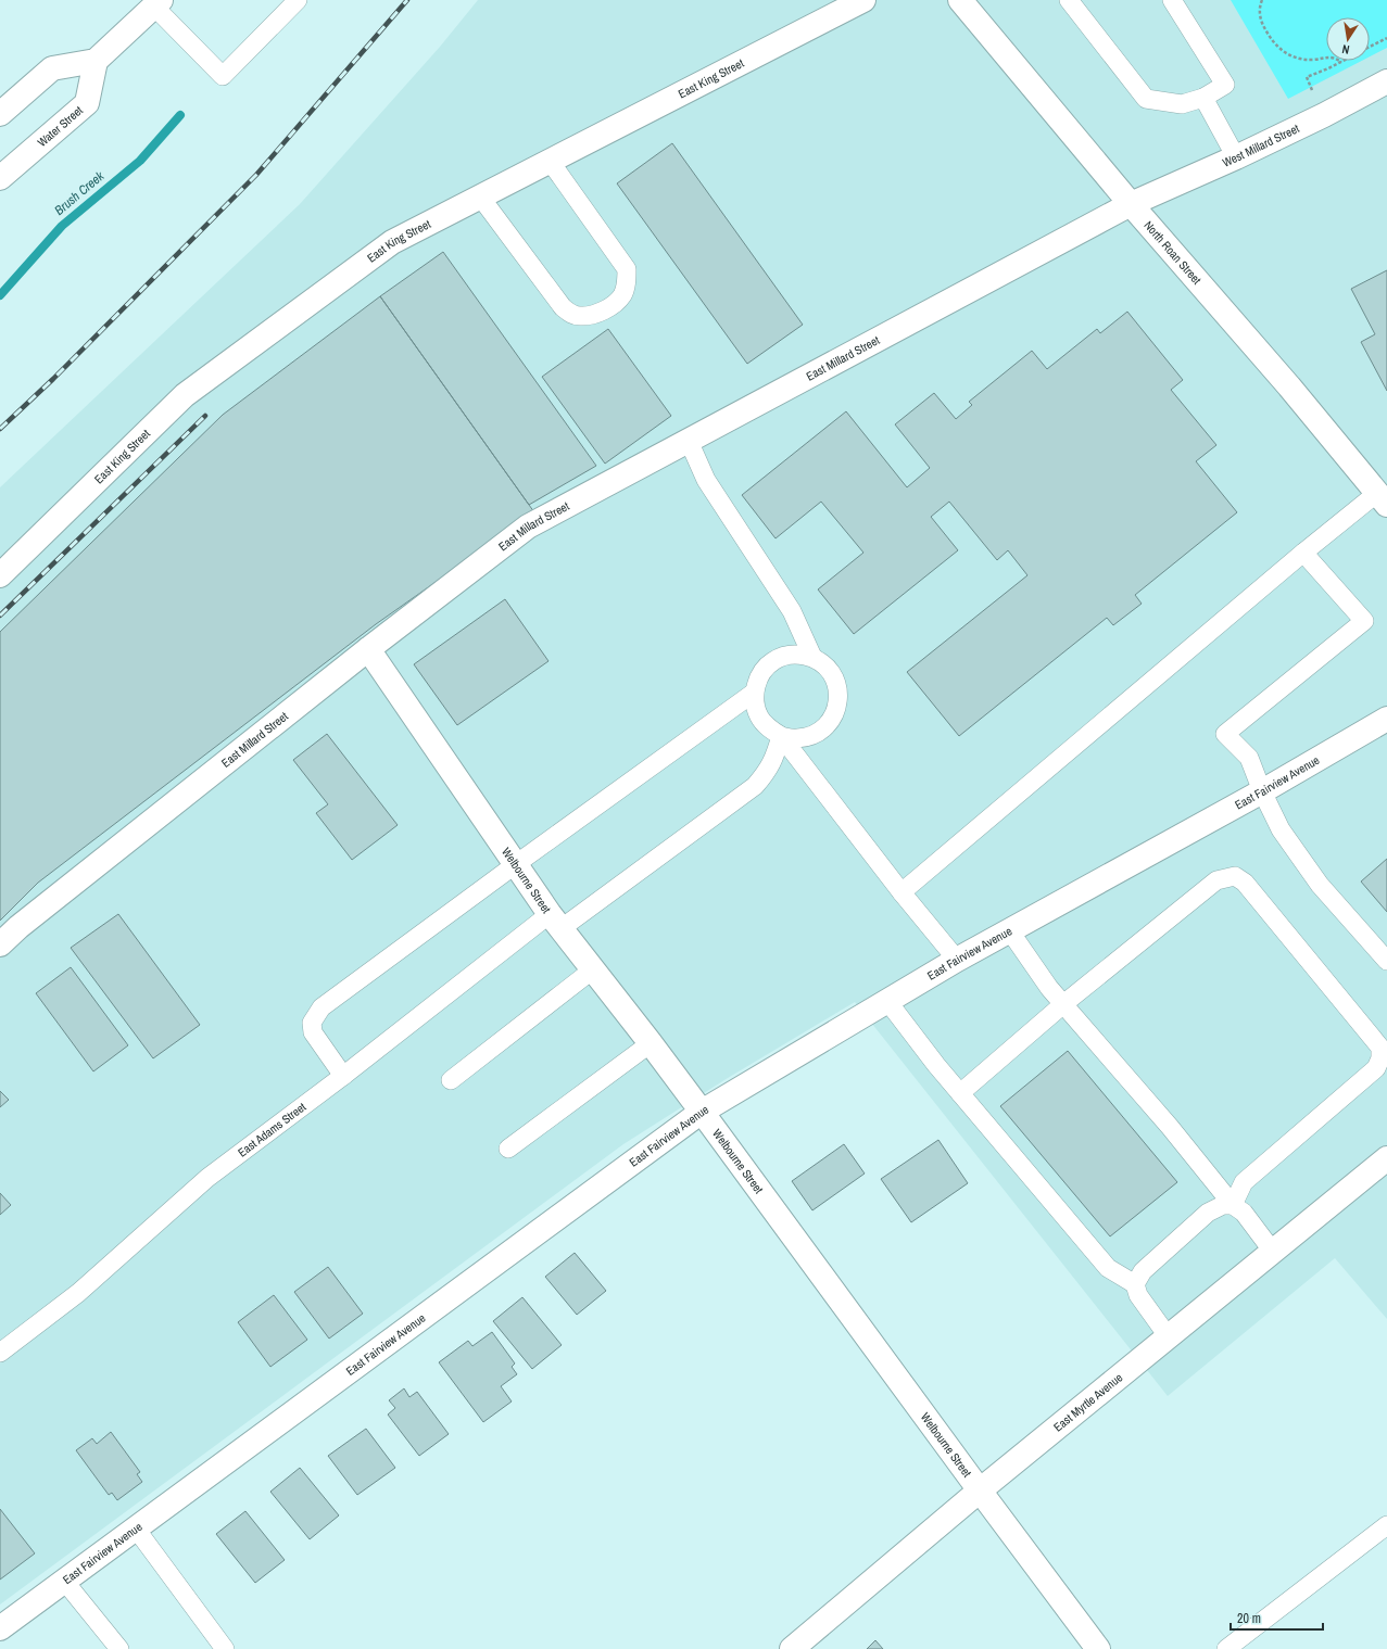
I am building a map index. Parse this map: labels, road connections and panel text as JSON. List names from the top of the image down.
{
  "streets": {
    "street": [
      "East King Street",
      "Water Street",
      "West Millard Street",
      "North Roan Street",
      "East Millard Street",
      "East Fairview Avenue",
      "Welbourne Street",
      "East Myrtle Avenue"
    ],
    "lane": ["East Adams Street"]
  },
  "crossings": [
    ["West Millard Street", "North Roan Street"],
    ["West Millard Street", "East Millard Street"],
    ["North Roan Street", "East Millard Street"],
    ["East Millard Street", "Welbourne Street"],
    ["East Fairview Avenue", "Welbourne Street"],
    ["Welbourne Street", "East Adams Street"],
    ["Welbourne Street", "East Myrtle Avenue"]
  ],
  "water": ["Brush Creek"],
  "scale_bar": "20 m",
  "north": "bottom"
}
